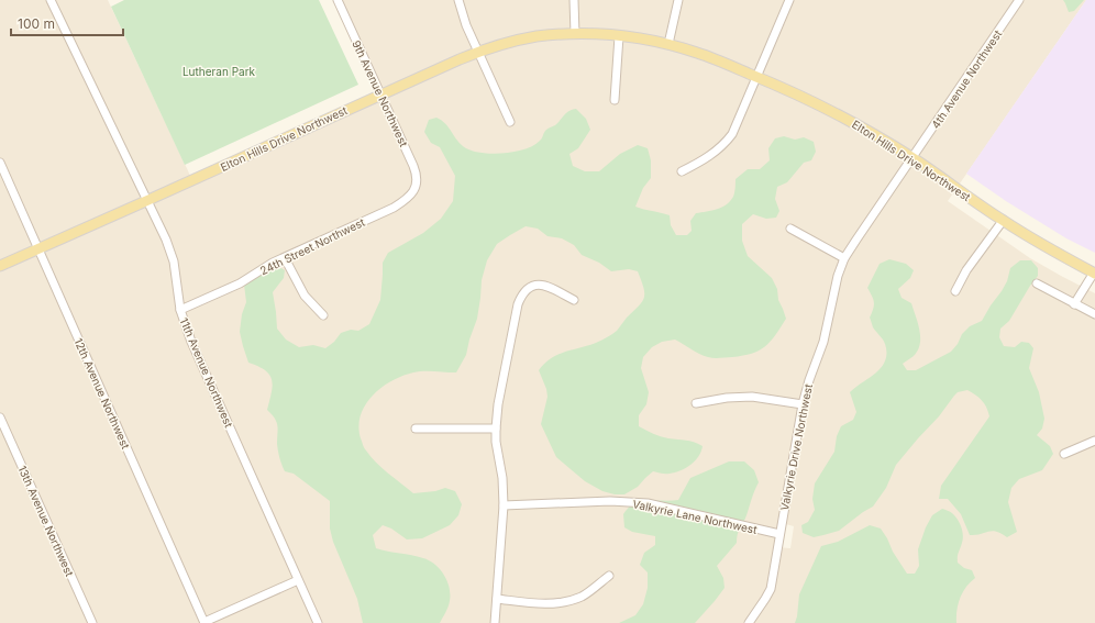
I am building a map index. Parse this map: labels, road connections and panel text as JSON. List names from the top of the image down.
{
  "streets": {
    "main road": ["Elton Hills Drive Northwest"],
    "street": [
      "4th Avenue Northwest",
      "9th Avenue Northwest",
      "24th Street Northwest",
      "11th Avenue Northwest",
      "12th Avenue Northwest",
      "Valkyrie Drive Northwest",
      "Valkyrie Lane Northwest",
      "13th Avenue Northwest"
    ]
  },
  "crossings": [
    ["4th Avenue Northwest", "Elton Hills Drive Northwest"],
    ["4th Avenue Northwest", "Valkyrie Drive Northwest"],
    ["9th Avenue Northwest", "Elton Hills Drive Northwest"],
    ["9th Avenue Northwest", "24th Street Northwest"],
    ["Elton Hills Drive Northwest", "11th Avenue Northwest"],
    ["Elton Hills Drive Northwest", "12th Avenue Northwest"],
    ["Elton Hills Drive Northwest", "Valkyrie Drive Northwest"],
    ["24th Street Northwest", "11th Avenue Northwest"],
    ["Valkyrie Drive Northwest", "Valkyrie Lane Northwest"]
  ],
  "parks": ["Lutheran Park"],
  "scale_bar": "100 m"
}
